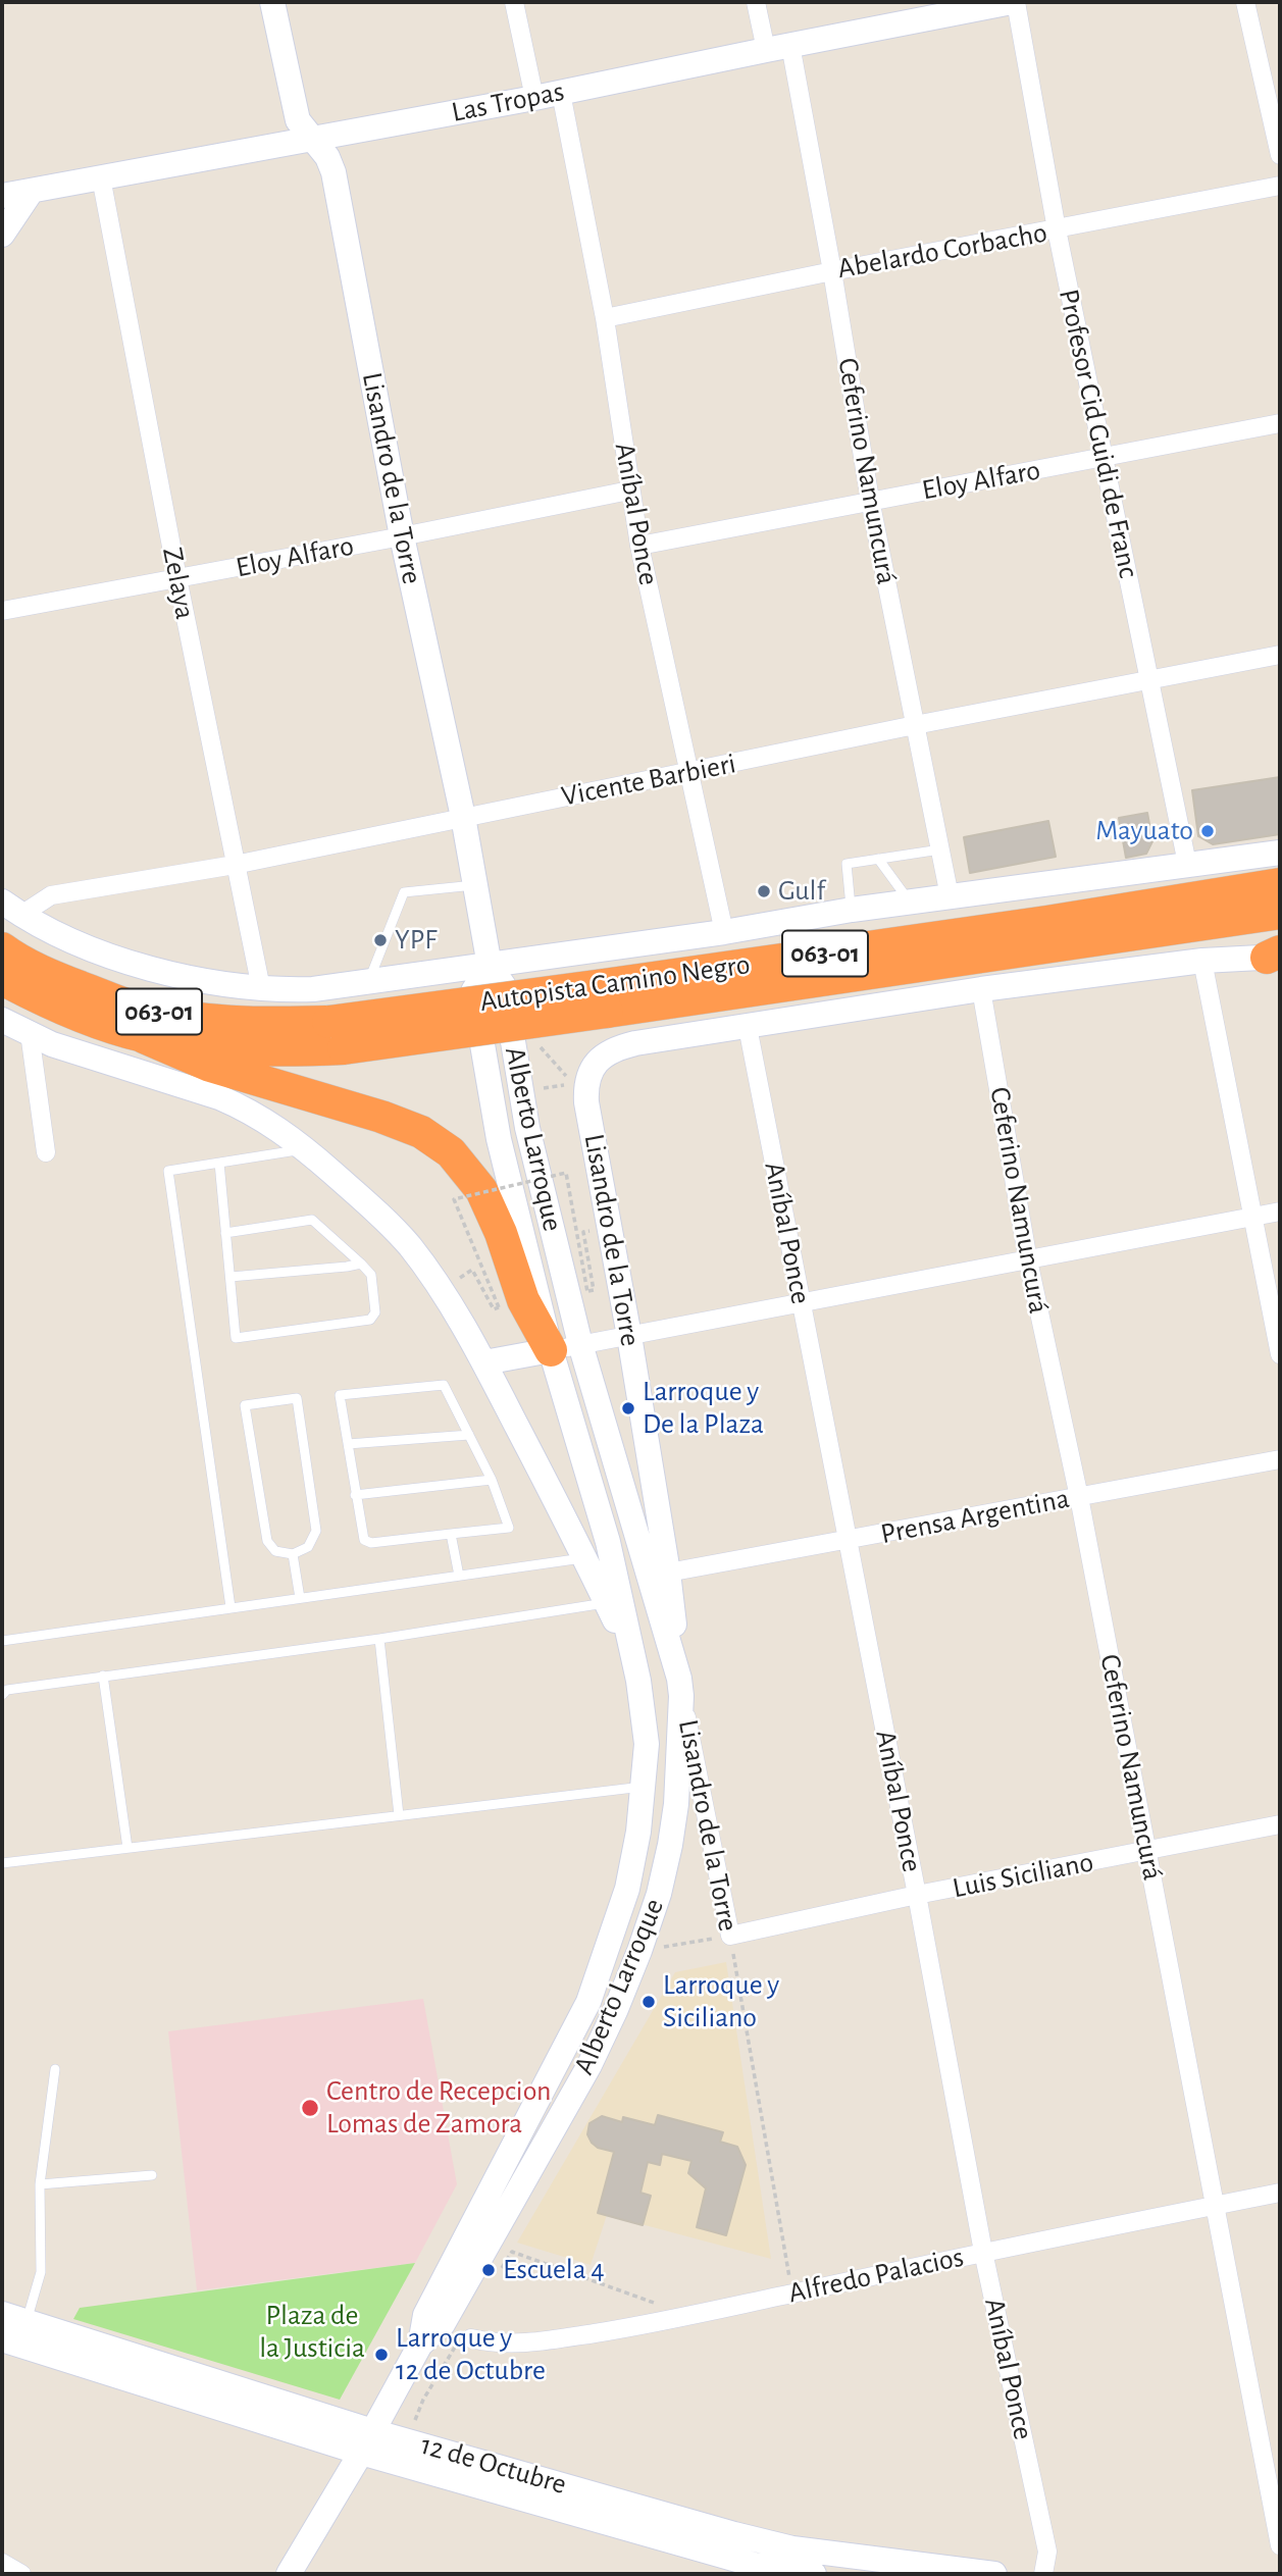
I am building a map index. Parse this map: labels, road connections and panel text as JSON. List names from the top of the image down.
{
  "streets": {
    "highway": ["063-01", "Autopista Camino Negro"],
    "street": [
      "Las Tropas",
      "Abelardo Corbacho",
      "Profesor Cid Guidi de Franc",
      "Ceferino Namuncurá",
      "Lisandro de la Torre",
      "Eloy Alfaro",
      "Aníbal Ponce",
      "Zelaya",
      "Vicente Barbieri",
      "Alberto Larroque",
      "Prensa Argentina",
      "Luis Siciliano",
      "Alfredo Palacios",
      "12 de Octubre"
    ]
  },
  "crossings": [
    ["Las Tropas", "Profesor Cid Guidi de Franc"],
    ["Las Tropas", "Ceferino Namuncurá"],
    ["Las Tropas", "Lisandro de la Torre"],
    ["Las Tropas", "Aníbal Ponce"],
    ["Las Tropas", "Zelaya"],
    ["Abelardo Corbacho", "Profesor Cid Guidi de Franc"],
    ["Abelardo Corbacho", "Ceferino Namuncurá"],
    ["Abelardo Corbacho", "Aníbal Ponce"],
    ["Profesor Cid Guidi de Franc", "Eloy Alfaro"],
    ["Profesor Cid Guidi de Franc", "Vicente Barbieri"],
    ["Ceferino Namuncurá", "Eloy Alfaro"],
    ["Ceferino Namuncurá", "Vicente Barbieri"],
    ["Ceferino Namuncurá", "Prensa Argentina"],
    ["Ceferino Namuncurá", "Luis Siciliano"],
    ["Ceferino Namuncurá", "Alfredo Palacios"],
    ["Lisandro de la Torre", "Eloy Alfaro"],
    ["Lisandro de la Torre", "Aníbal Ponce"],
    ["Lisandro de la Torre", "Vicente Barbieri"],
    ["Lisandro de la Torre", "Alberto Larroque"],
    ["Lisandro de la Torre", "Prensa Argentina"],
    ["Lisandro de la Torre", "Luis Siciliano"],
    ["Lisandro de la Torre", "Alfredo Palacios"],
    ["Eloy Alfaro", "Aníbal Ponce"],
    ["Eloy Alfaro", "Zelaya"],
    ["Aníbal Ponce", "Vicente Barbieri"],
    ["Aníbal Ponce", "Prensa Argentina"],
    ["Aníbal Ponce", "Luis Siciliano"],
    ["Aníbal Ponce", "Alfredo Palacios"],
    ["Zelaya", "Vicente Barbieri"],
    ["Alberto Larroque", "12 de Octubre"]
  ],
  "parks": ["Plaza de la Justicia"],
  "places": [
    "Mayuato",
    "Gulf",
    "YPF",
    "Larroque y De la Plaza",
    "Larroque y Siciliano",
    "Centro de Recepcion Lomas de Zamora",
    "Escuela 4",
    "Larroque y 12 de Octubre"
  ]
}
